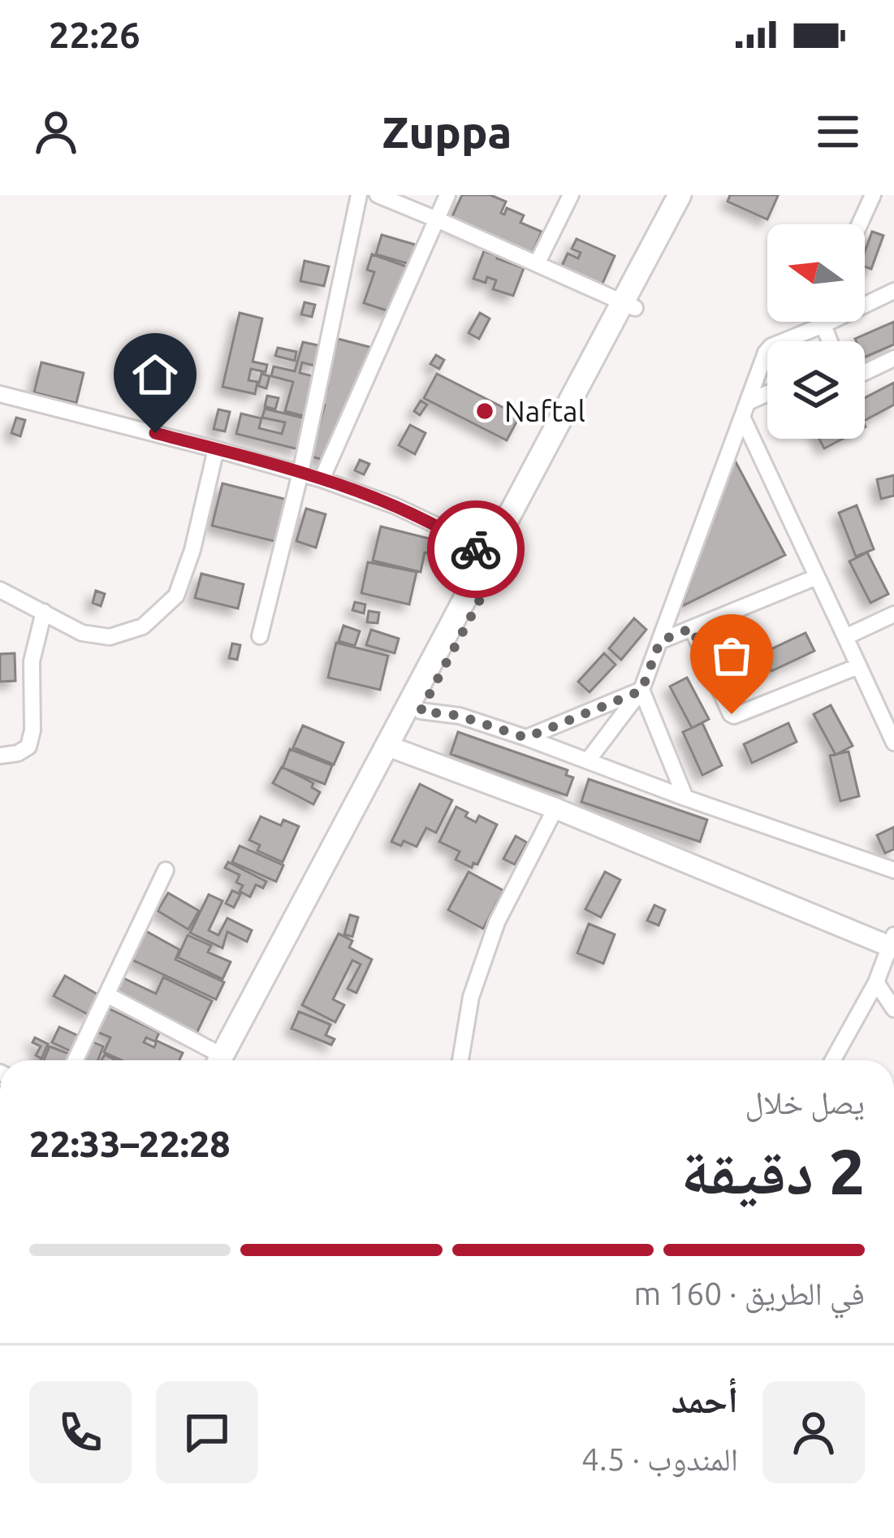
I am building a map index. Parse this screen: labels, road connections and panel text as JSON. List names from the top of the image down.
{
  "places": ["Naftal"],
  "north": "left",
  "page": {
    "status": "22:26",
    "header": "Zuppa",
    "heading": ["2 دقيقة", "يصل خلال", "22:28–22:33"],
    "panel": ["أحمد", "المندوب · 4.5"],
    "bar": "في الطريق · 160 m"
  }
}
